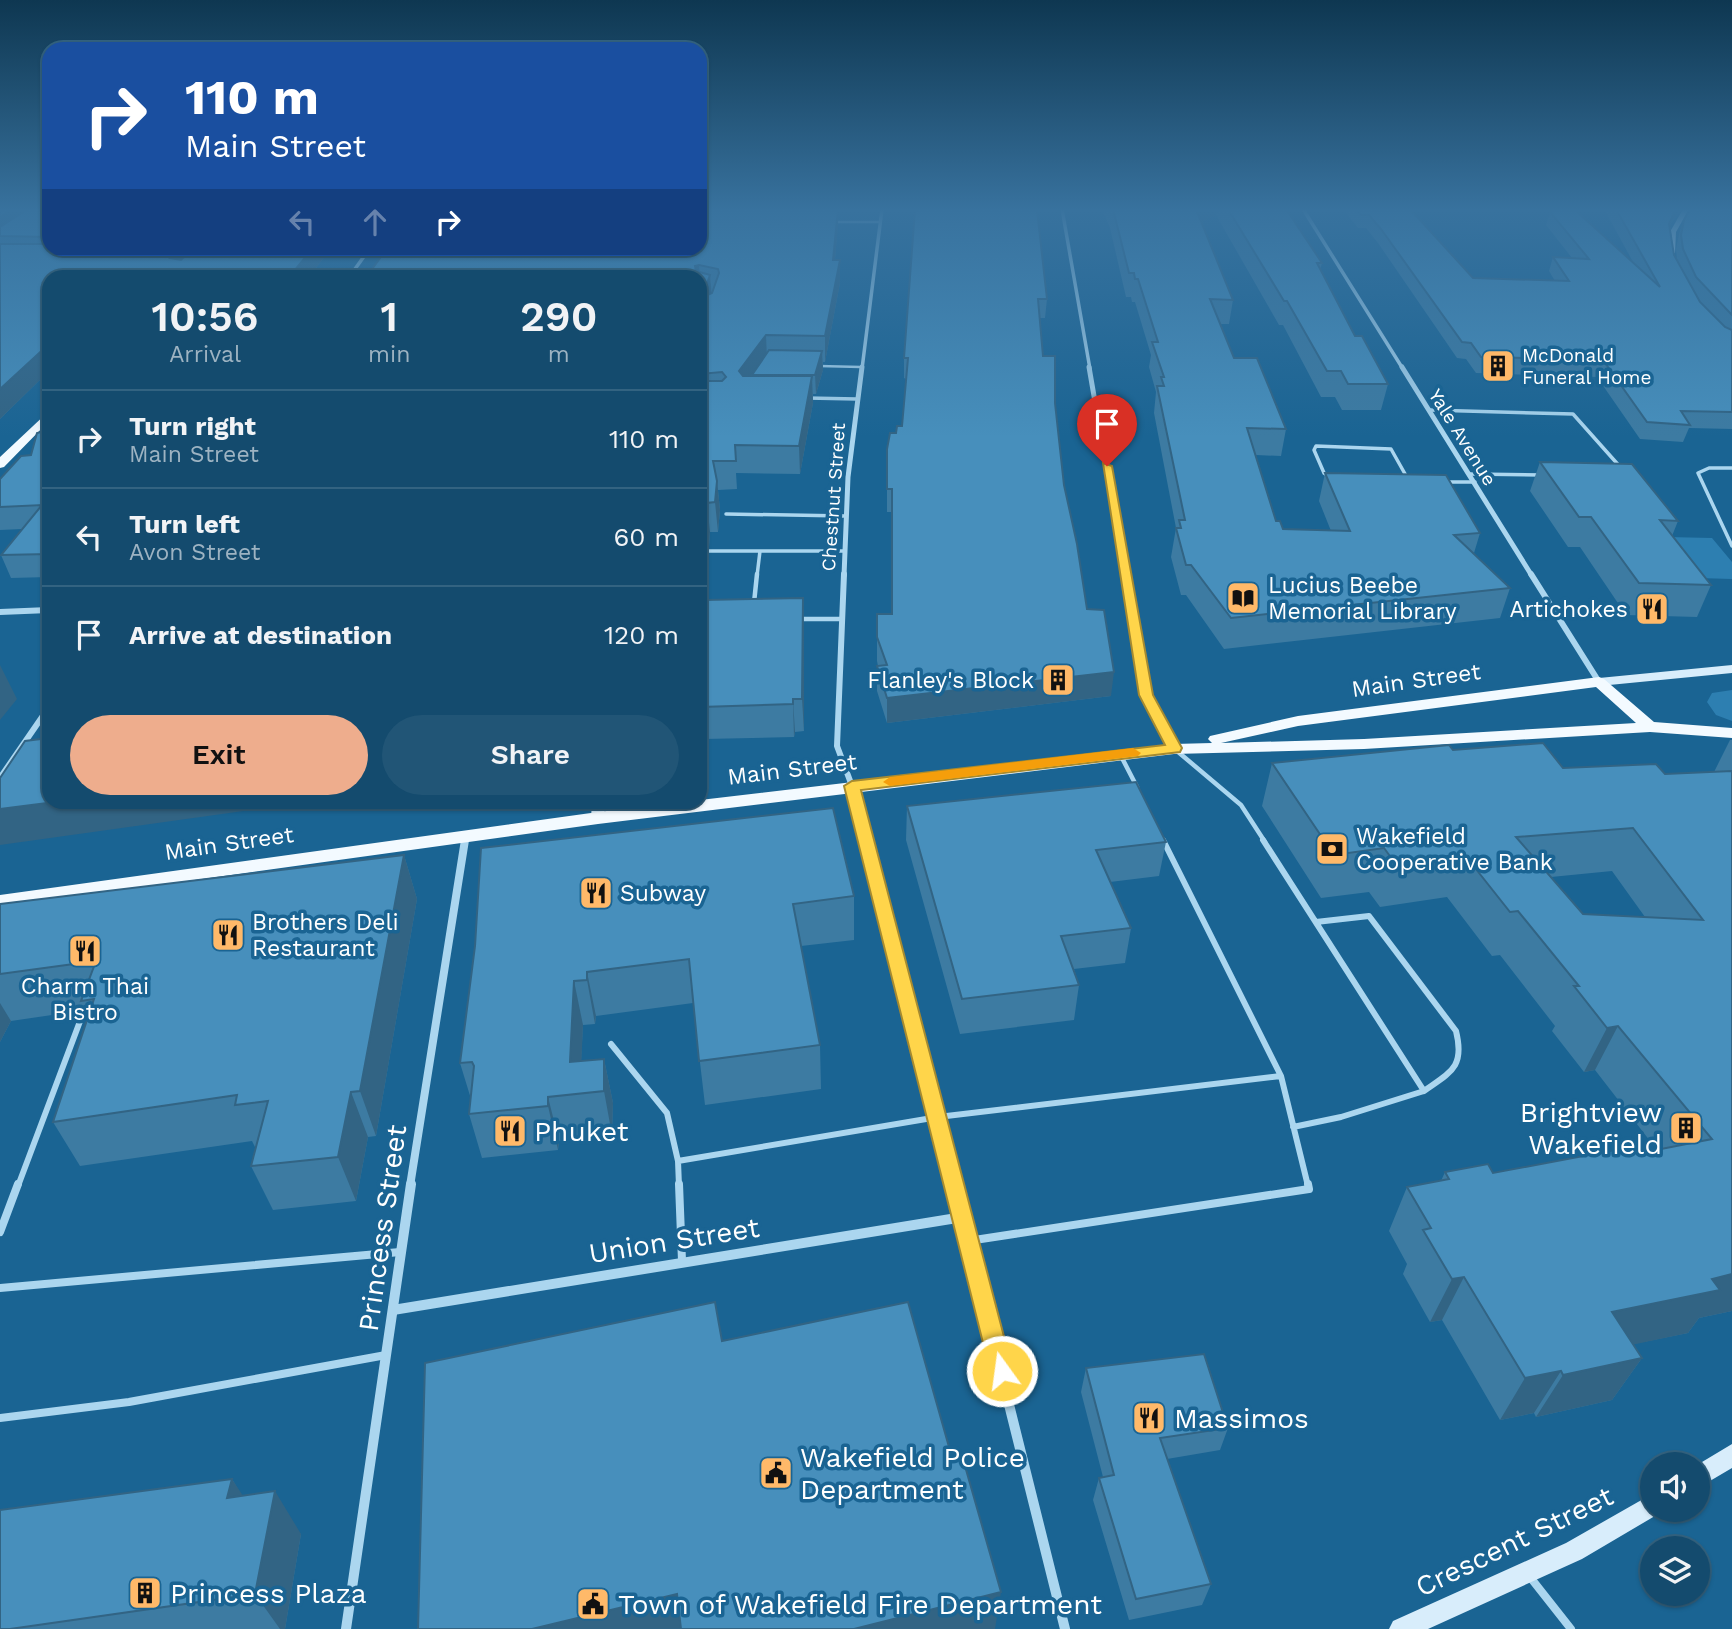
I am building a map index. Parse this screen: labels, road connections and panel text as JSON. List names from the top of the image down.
{
  "streets": {
    "main road": ["Main Street"],
    "street": [
      "Yale Avenue",
      "Chestnut Street",
      "Princess Street",
      "Union Street",
      "Crescent Street"
    ]
  },
  "crossings": [
    ["Yale Avenue", "Main Street"],
    ["Chestnut Street", "Main Street"],
    ["Chestnut Street", "Union Street"],
    ["Main Street", "Princess Street"],
    ["Princess Street", "Union Street"]
  ],
  "places": {
    "building": [
      "McDonald Funeral Home",
      "Flanley's Block",
      "Brightview Wakefield",
      "Princess Plaza"
    ],
    "library": ["Lucius Beebe Memorial Library"],
    "restaurant": [
      "Artichokes",
      "Subway",
      "Brothers Deli Restaurant",
      "Charm Thai Bistro",
      "Phuket",
      "Massimos"
    ],
    "bank": ["Wakefield Cooperative Bank"],
    "public building": ["Wakefield Police Department", "Town of Wakefield Fire Department"]
  },
  "page": {
    "turn": ["110 m", "Main Street"],
    "eta": [
      "10:56",
      "Arrival",
      "1",
      "min",
      "290",
      "m"
    ],
    "list": [
      {
        "name": "Turn right",
        "note": "Main Street",
        "value": "110 m"
      },
      {
        "name": "Turn left",
        "note": "Avon Street",
        "value": "60 m"
      },
      {
        "name": "Arrive at destination",
        "value": "120 m"
      }
    ],
    "buttons": ["Exit", "Share"]
  }
}
